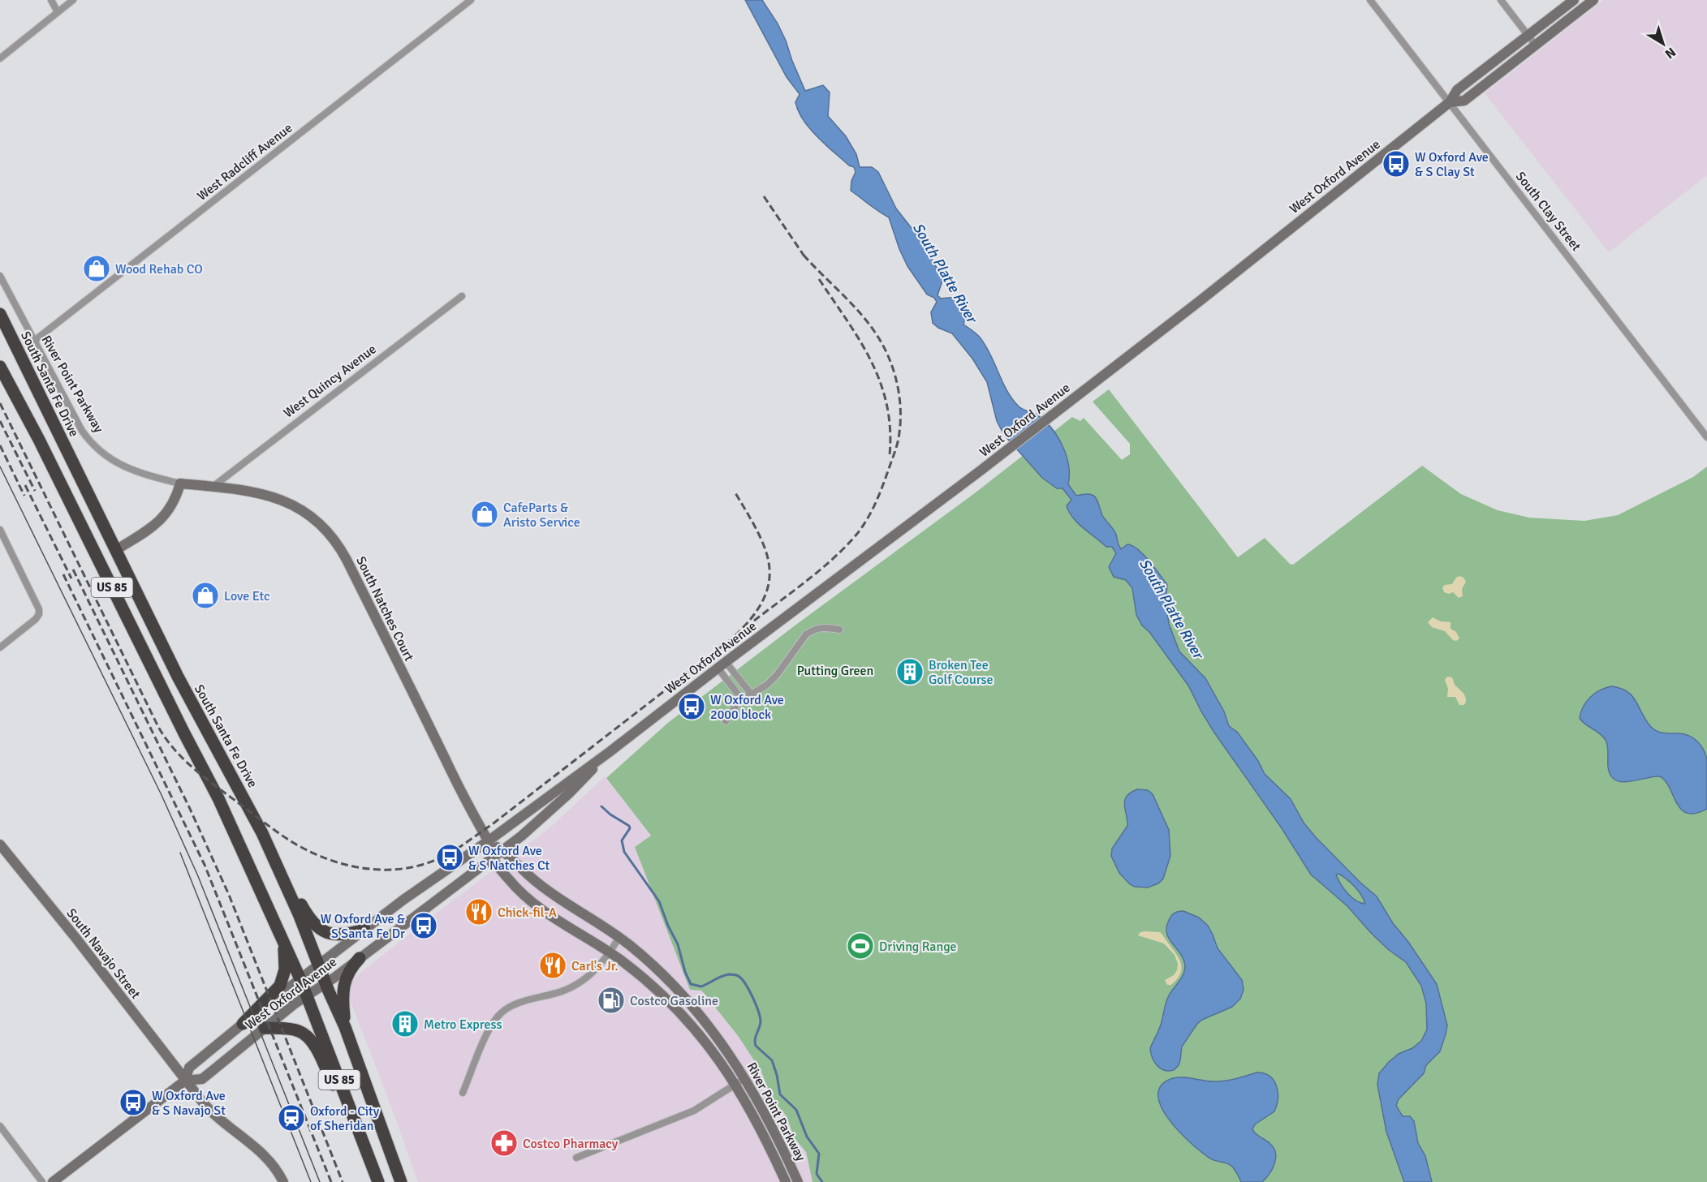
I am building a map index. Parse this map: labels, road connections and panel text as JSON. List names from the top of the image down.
{
  "streets": {
    "highway": ["South Santa Fe Drive", "US 85"],
    "main road": [
      "West Oxford Avenue",
      "River Point Parkway",
      "South Natches Court",
      "South Navajo Street"
    ],
    "street": ["West Radcliff Avenue", "South Clay Street", "West Quincy Avenue"]
  },
  "crossings": [
    ["West Radcliff Avenue", "River Point Parkway"],
    ["West Oxford Avenue", "South Clay Street"],
    ["West Oxford Avenue", "South Santa Fe Drive"],
    ["West Oxford Avenue", "River Point Parkway"],
    ["West Oxford Avenue", "US 85"],
    ["West Oxford Avenue", "South Natches Court"],
    ["West Oxford Avenue", "South Navajo Street"],
    ["West Quincy Avenue", "South Natches Court"],
    ["River Point Parkway", "South Natches Court"]
  ],
  "water": ["South Platte River"],
  "parks": ["Putting Green"],
  "places": {
    "bus stop": [
      "W Oxford Ave & S Clay St",
      "W Oxford Ave 2000 block",
      "W Oxford Ave & S Natches Ct",
      "W Oxford Ave & S Santa Fe Dr",
      "W Oxford Ave & S Navajo St"
    ],
    "shop": ["Wood Rehab CO", "CafeParts & Aristo Service", "Love Etc"],
    "building": ["Broken Tee Golf Course", "Metro Express"],
    "restaurant": ["Chick-fil-A", "Carl's Jr."],
    "sports": ["Driving Range"],
    "fuel station": ["Costco Gasoline"],
    "station": ["Oxford - City of Sheridan"],
    "pharmacy": ["Costco Pharmacy"]
  },
  "north": "bottom right"
}
